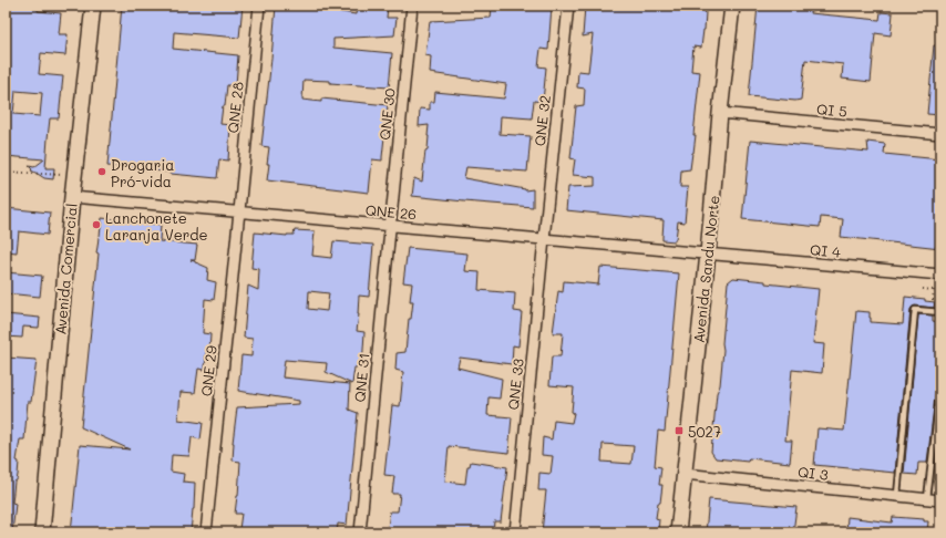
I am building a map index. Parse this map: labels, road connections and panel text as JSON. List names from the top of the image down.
{
  "streets": {
    "main road": ["Avenida Comercial", "Avenida Sandu Norte"],
    "street": [
      "QNE 28",
      "QI 5",
      "QNE 30",
      "QNE 32",
      "QNE 26",
      "QI 4",
      "QNE 29",
      "QNE 31",
      "QNE 33",
      "QI 3"
    ]
  },
  "crossings": [
    ["QNE 28", "QNE 26"],
    ["QNE 28", "QNE 29"],
    ["QI 5", "Avenida Sandu Norte"],
    ["QNE 30", "QNE 26"],
    ["QNE 30", "QNE 31"],
    ["QNE 32", "QNE 26"],
    ["QNE 32", "QNE 33"],
    ["QNE 26", "QI 4"],
    ["QNE 26", "Avenida Comercial"],
    ["QNE 26", "Avenida Sandu Norte"],
    ["QNE 26", "QNE 29"],
    ["QNE 26", "QNE 31"],
    ["QNE 26", "QNE 33"],
    ["QI 4", "Avenida Sandu Norte"],
    ["Avenida Sandu Norte", "QI 3"]
  ],
  "places": {
    "other": ["Drogaria Pró-vida", "Lanchonete Laranja Verde"],
    "transit": ["5027"]
  }
}
